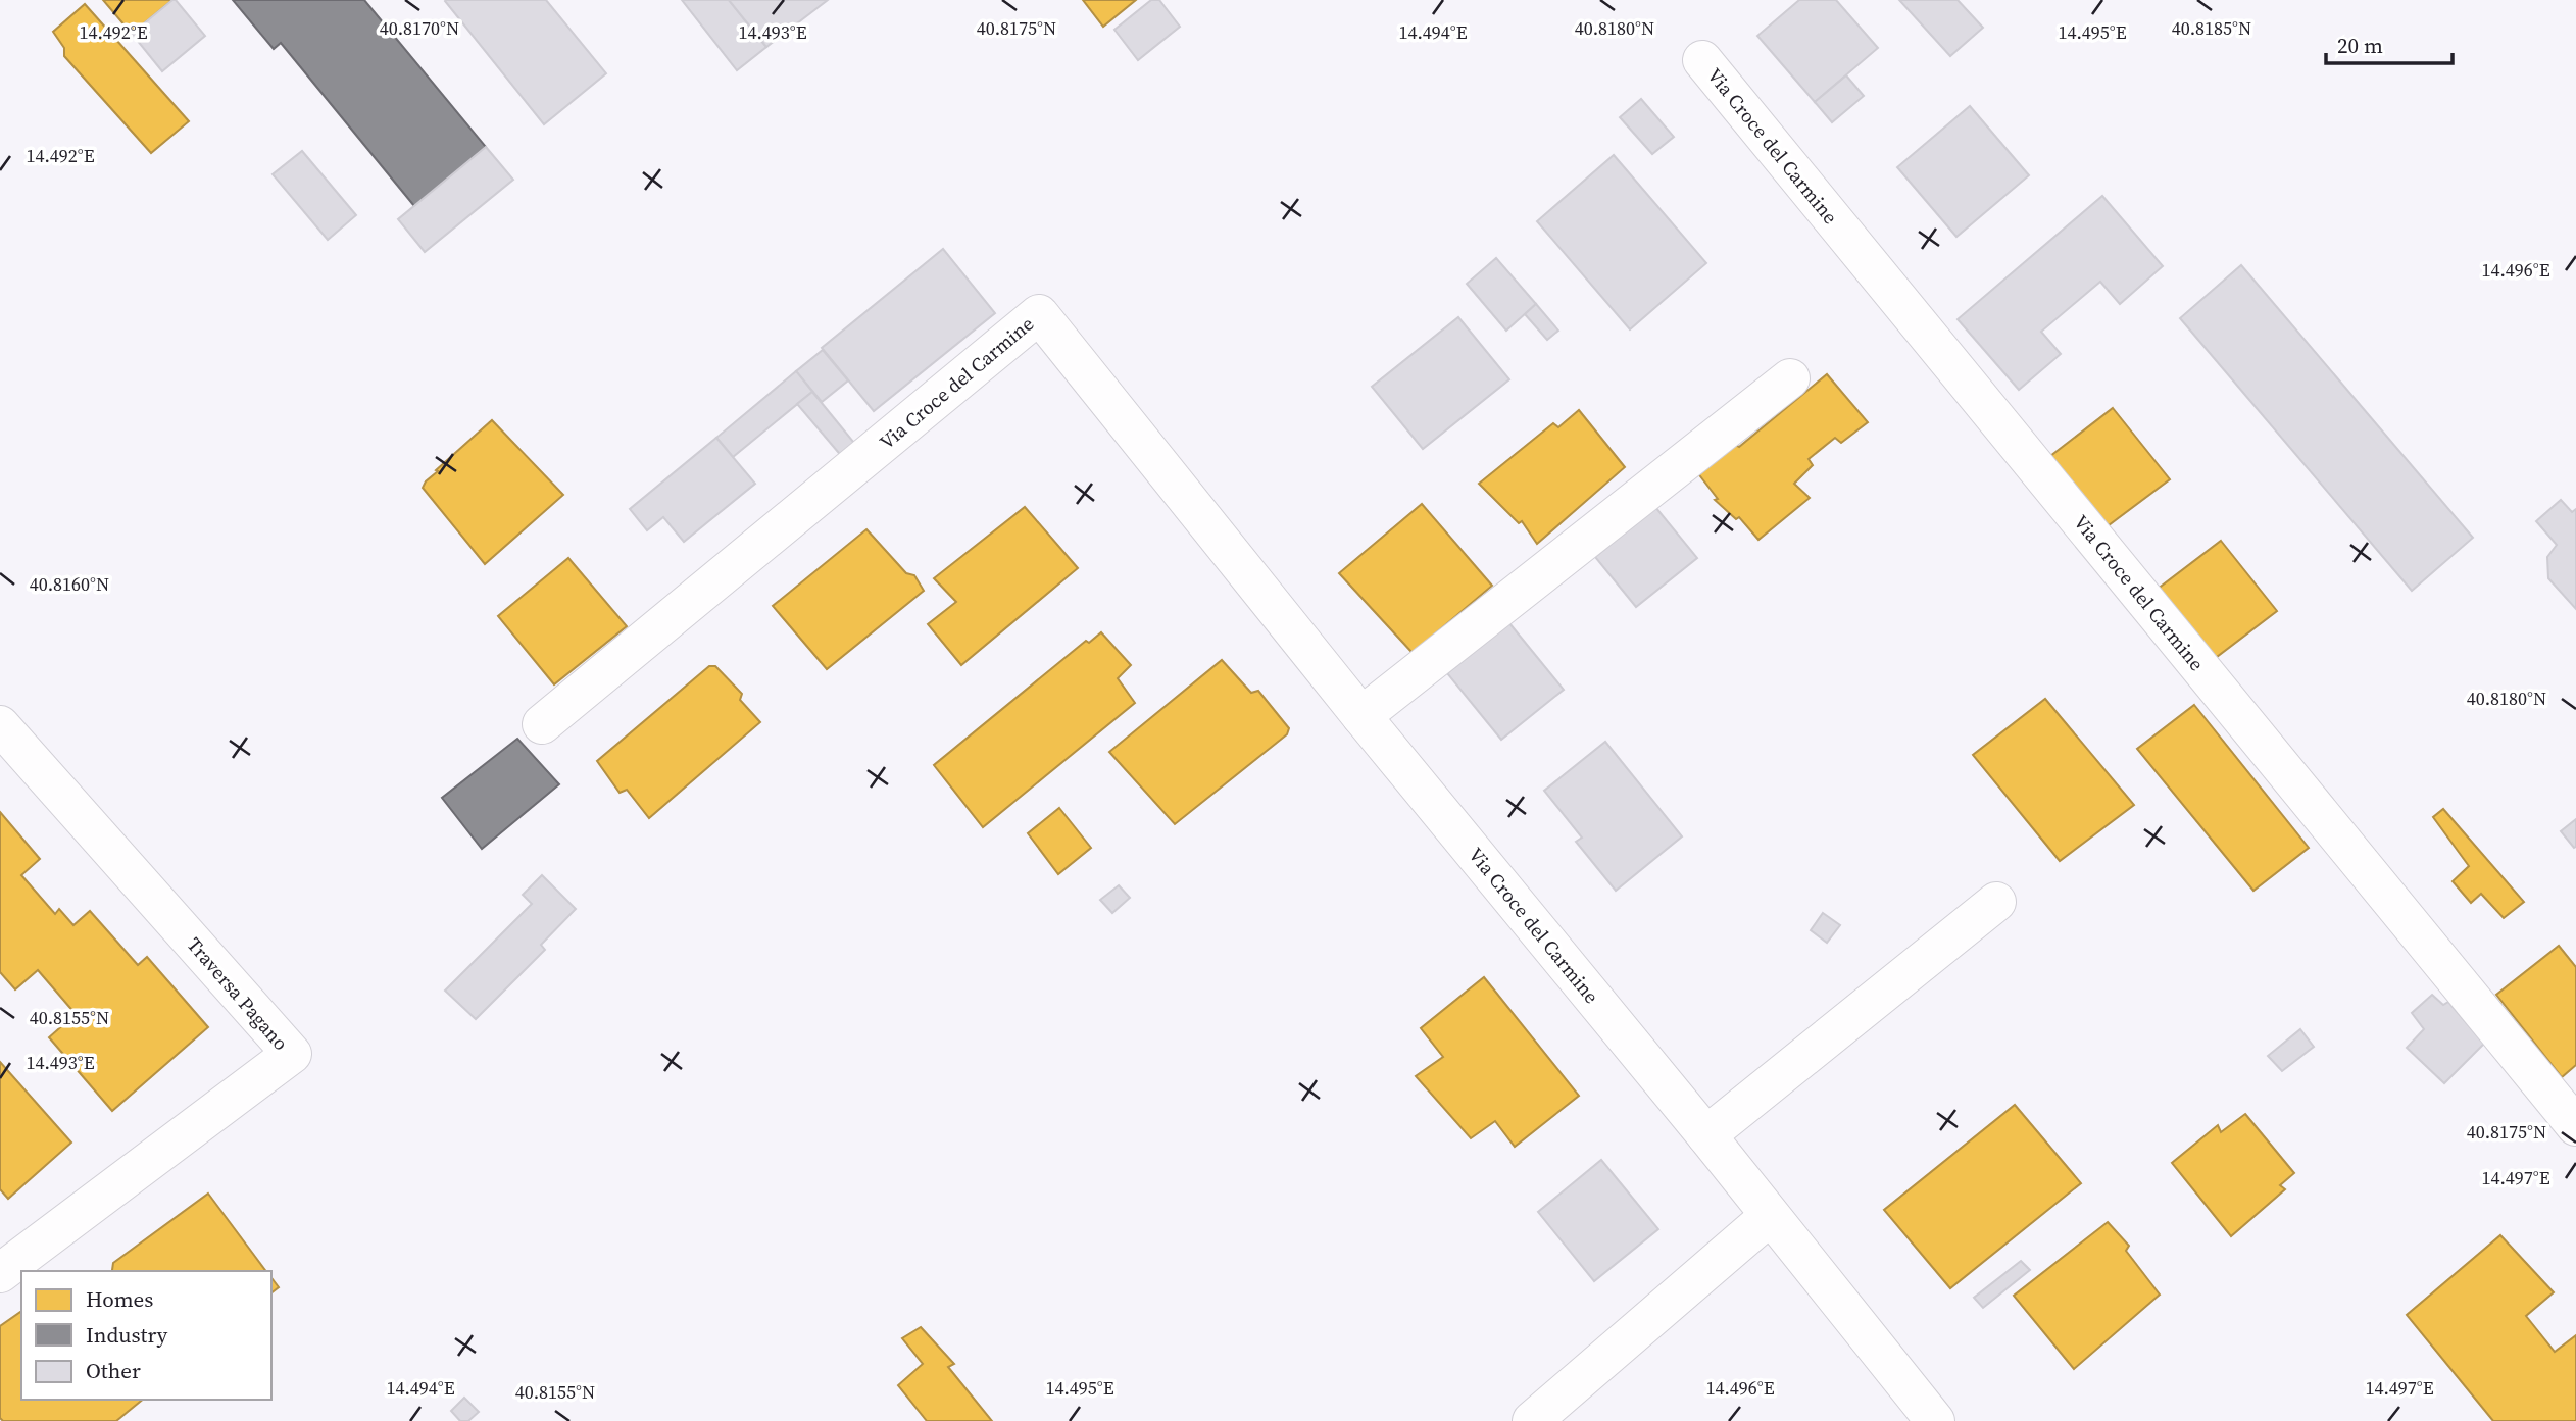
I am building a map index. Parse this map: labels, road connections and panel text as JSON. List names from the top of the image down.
{
  "streets": {
    "street": ["Via Croce del Carmine", "Traversa Pagano"]
  },
  "legend": ["Homes", "Industry", "Other"],
  "scale_bar": "20 m",
  "coordinates": [
    "40.8170°N",
    "40.8175°N",
    "40.8180°N",
    "40.8185°N",
    "14.492°E",
    "14.493°E",
    "14.494°E",
    "14.495°E",
    "14.496°E",
    "40.8160°N",
    "40.8155°N",
    "14.497°E"
  ]
}
